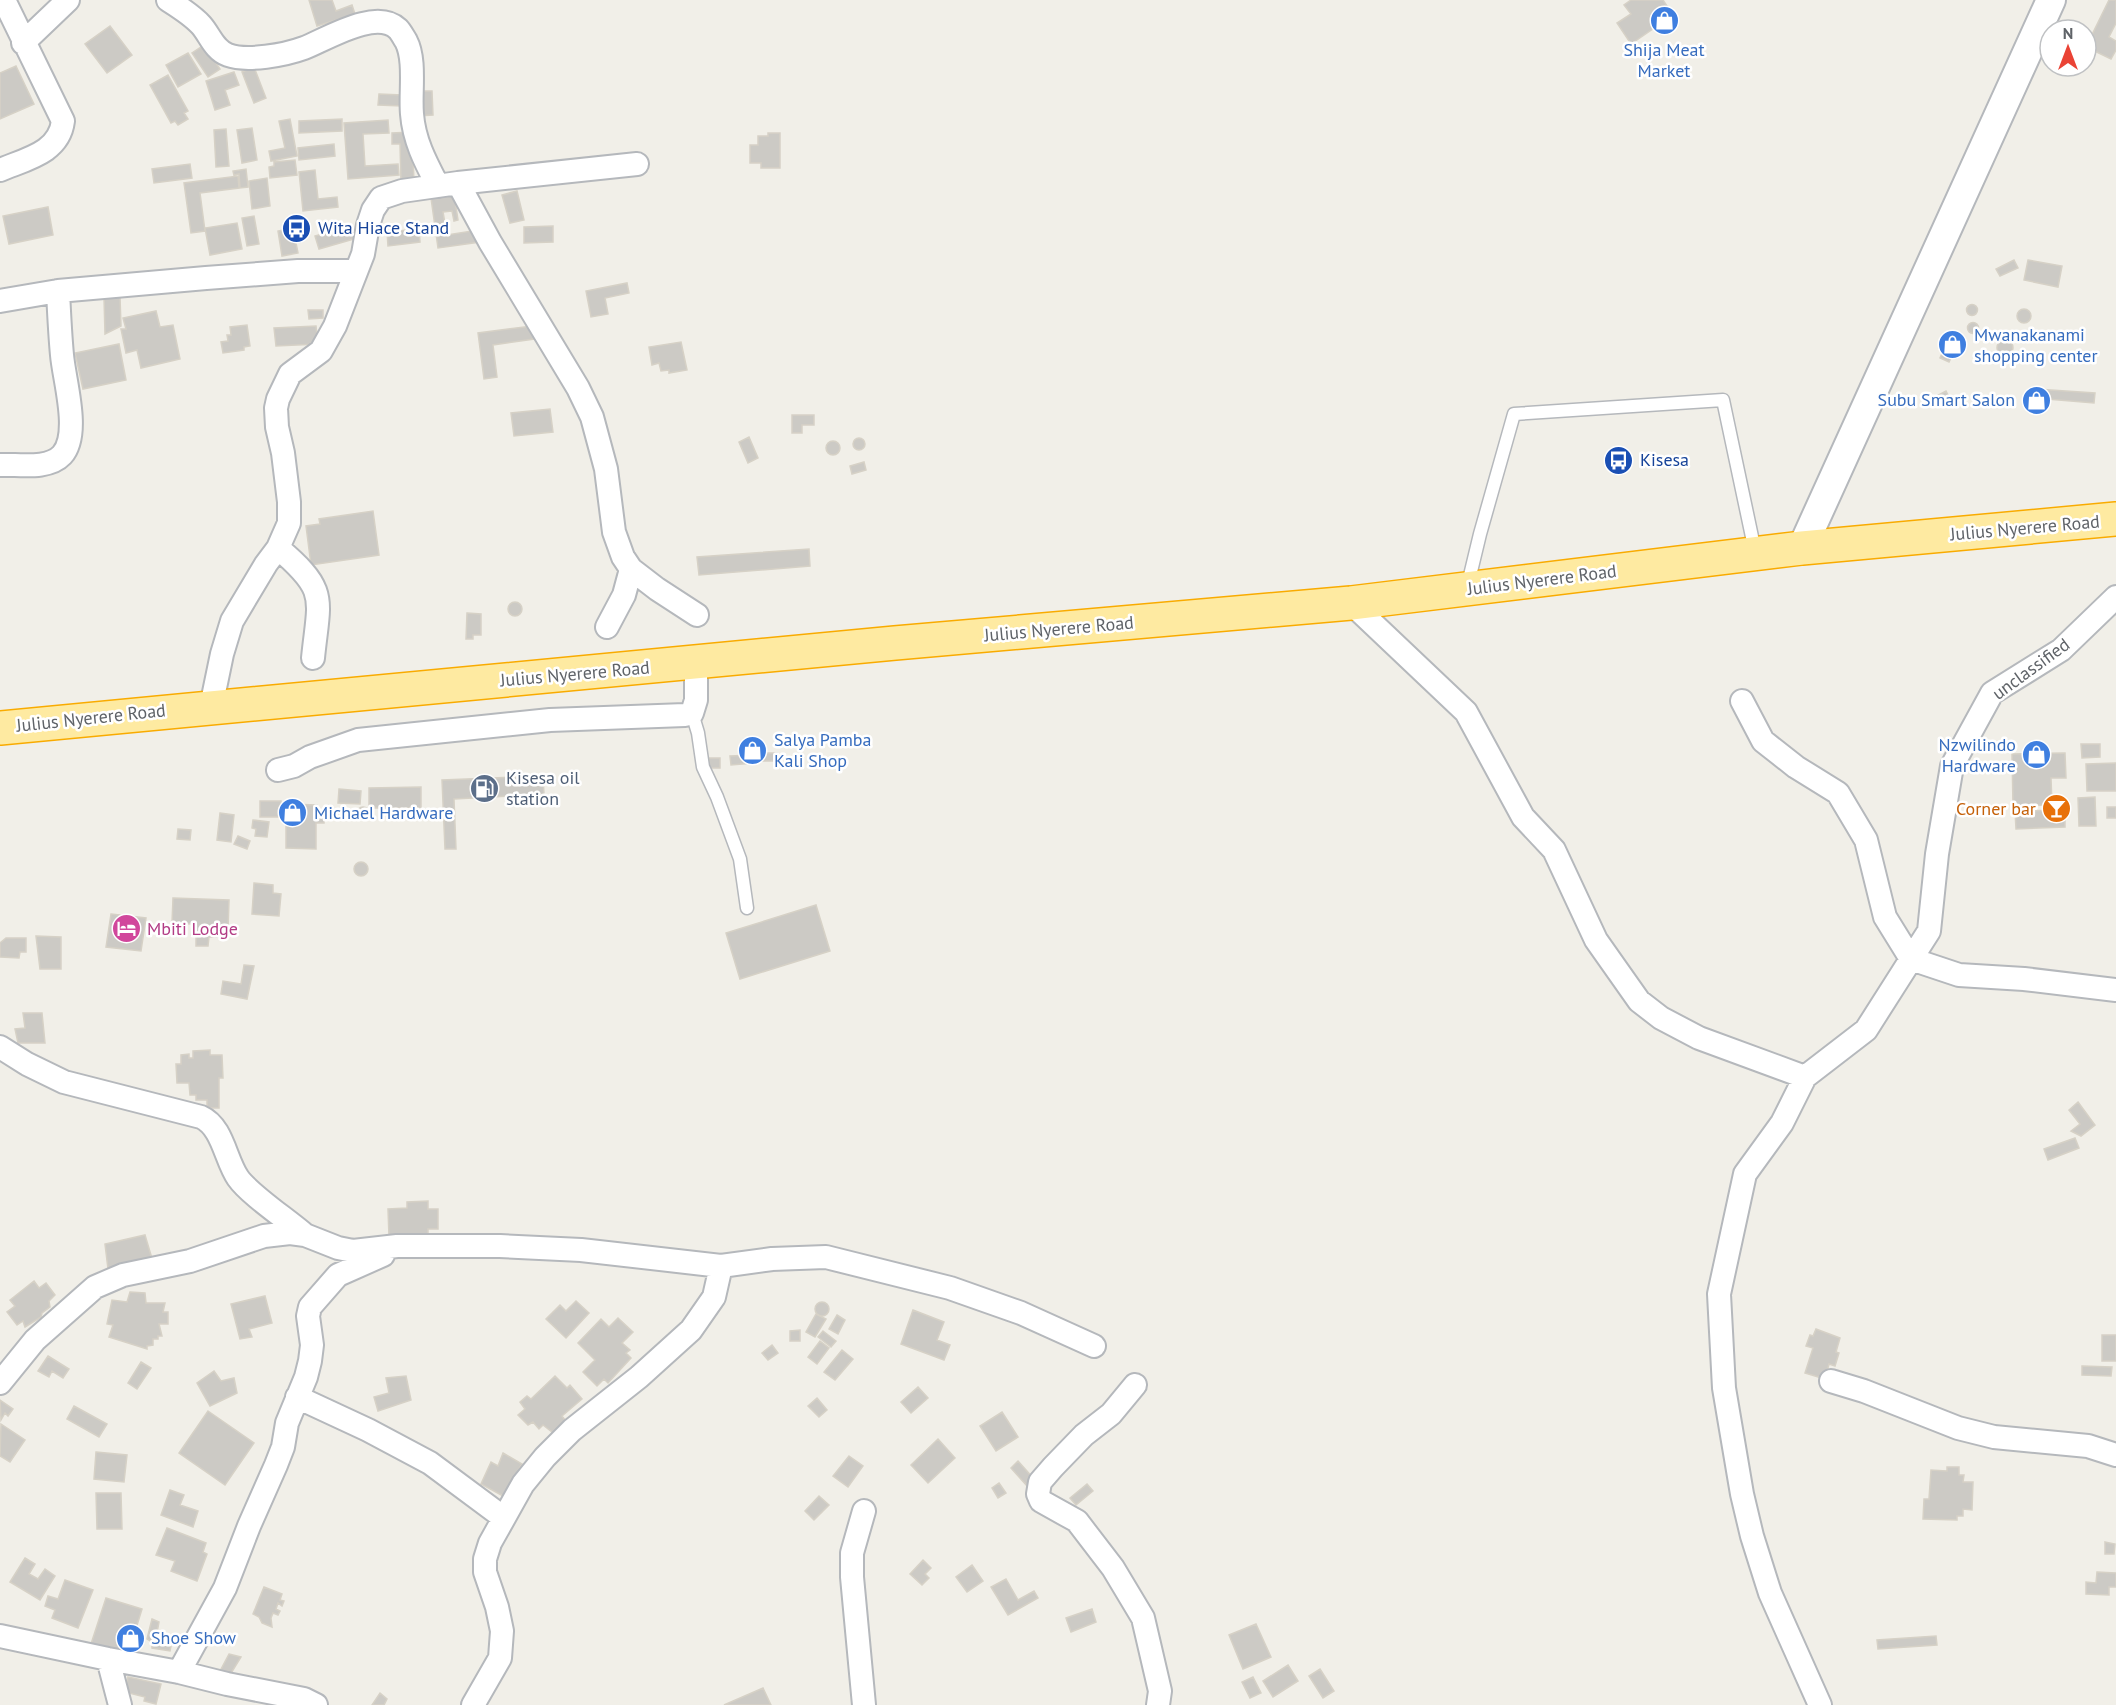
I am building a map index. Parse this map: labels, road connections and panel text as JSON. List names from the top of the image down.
{
  "streets": {
    "highway": ["Julius Nyerere Road"],
    "street": ["unclassified"]
  },
  "places": {
    "shop": [
      "Shija Meat Market",
      "Mwanakanami shopping center",
      "Subu Smart Salon",
      "Salya Pamba Kali Shop",
      "Nzwilindo Hardware",
      "Michael Hardware",
      "Shoe Show"
    ],
    "bus stop": ["Wita Hiace Stand", "Kisesa"],
    "fuel station": ["Kisesa oil station"],
    "bar": ["Corner bar"],
    "hotel": ["Mbiti Lodge"]
  },
  "north": "top"
}
